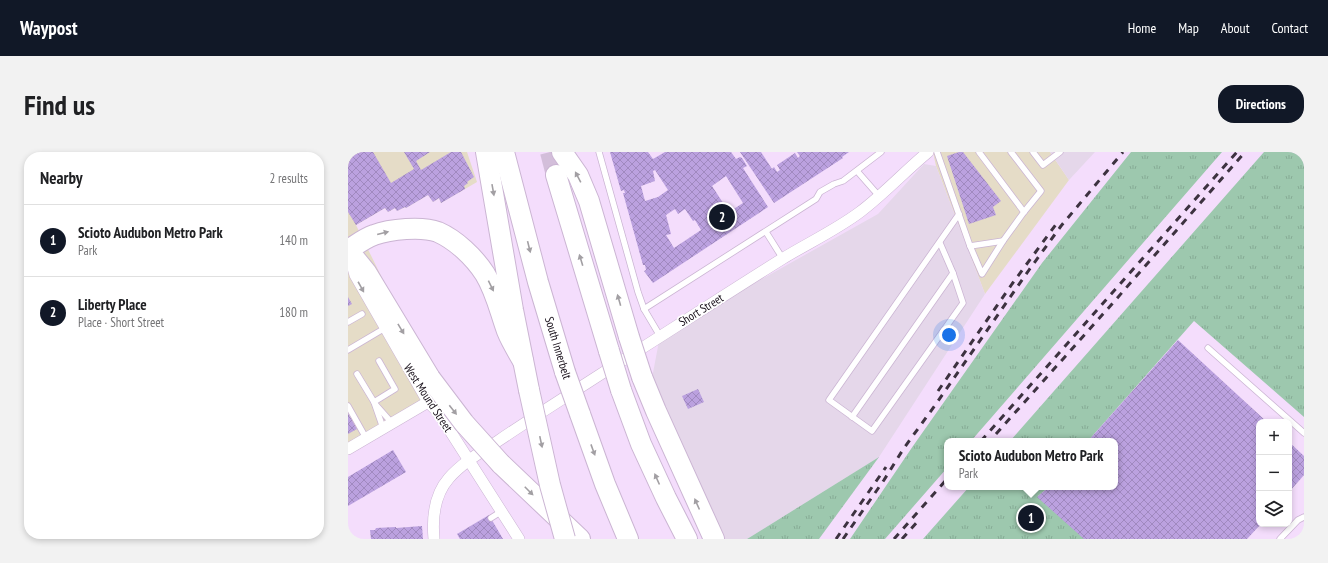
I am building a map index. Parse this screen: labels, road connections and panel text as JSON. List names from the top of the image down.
{
  "streets": {
    "highway": ["South Innerbelt"],
    "street": ["Short Street", "West Mound Street"]
  },
  "crossings": [
    ["Short Street", "West Mound Street"]
  ],
  "page": {
    "header": "Waypost",
    "nav": [
      "Home",
      "Map",
      "About",
      "Contact"
    ],
    "buttons": "Directions",
    "title": "Find us",
    "heading": ["Nearby", "2 results"],
    "pins": ["2", "1"],
    "list": [
      {
        "mark": "1",
        "name": "Scioto Audubon Metro Park",
        "note": "Park",
        "value": "140 m"
      },
      {
        "mark": "2",
        "name": "Liberty Place",
        "note": "Place · Short Street",
        "value": "180 m"
      }
    ],
    "map_buttons": ["+", "−"],
    "popup": ["Scioto Audubon Metro Park", "Park"]
  }
}
